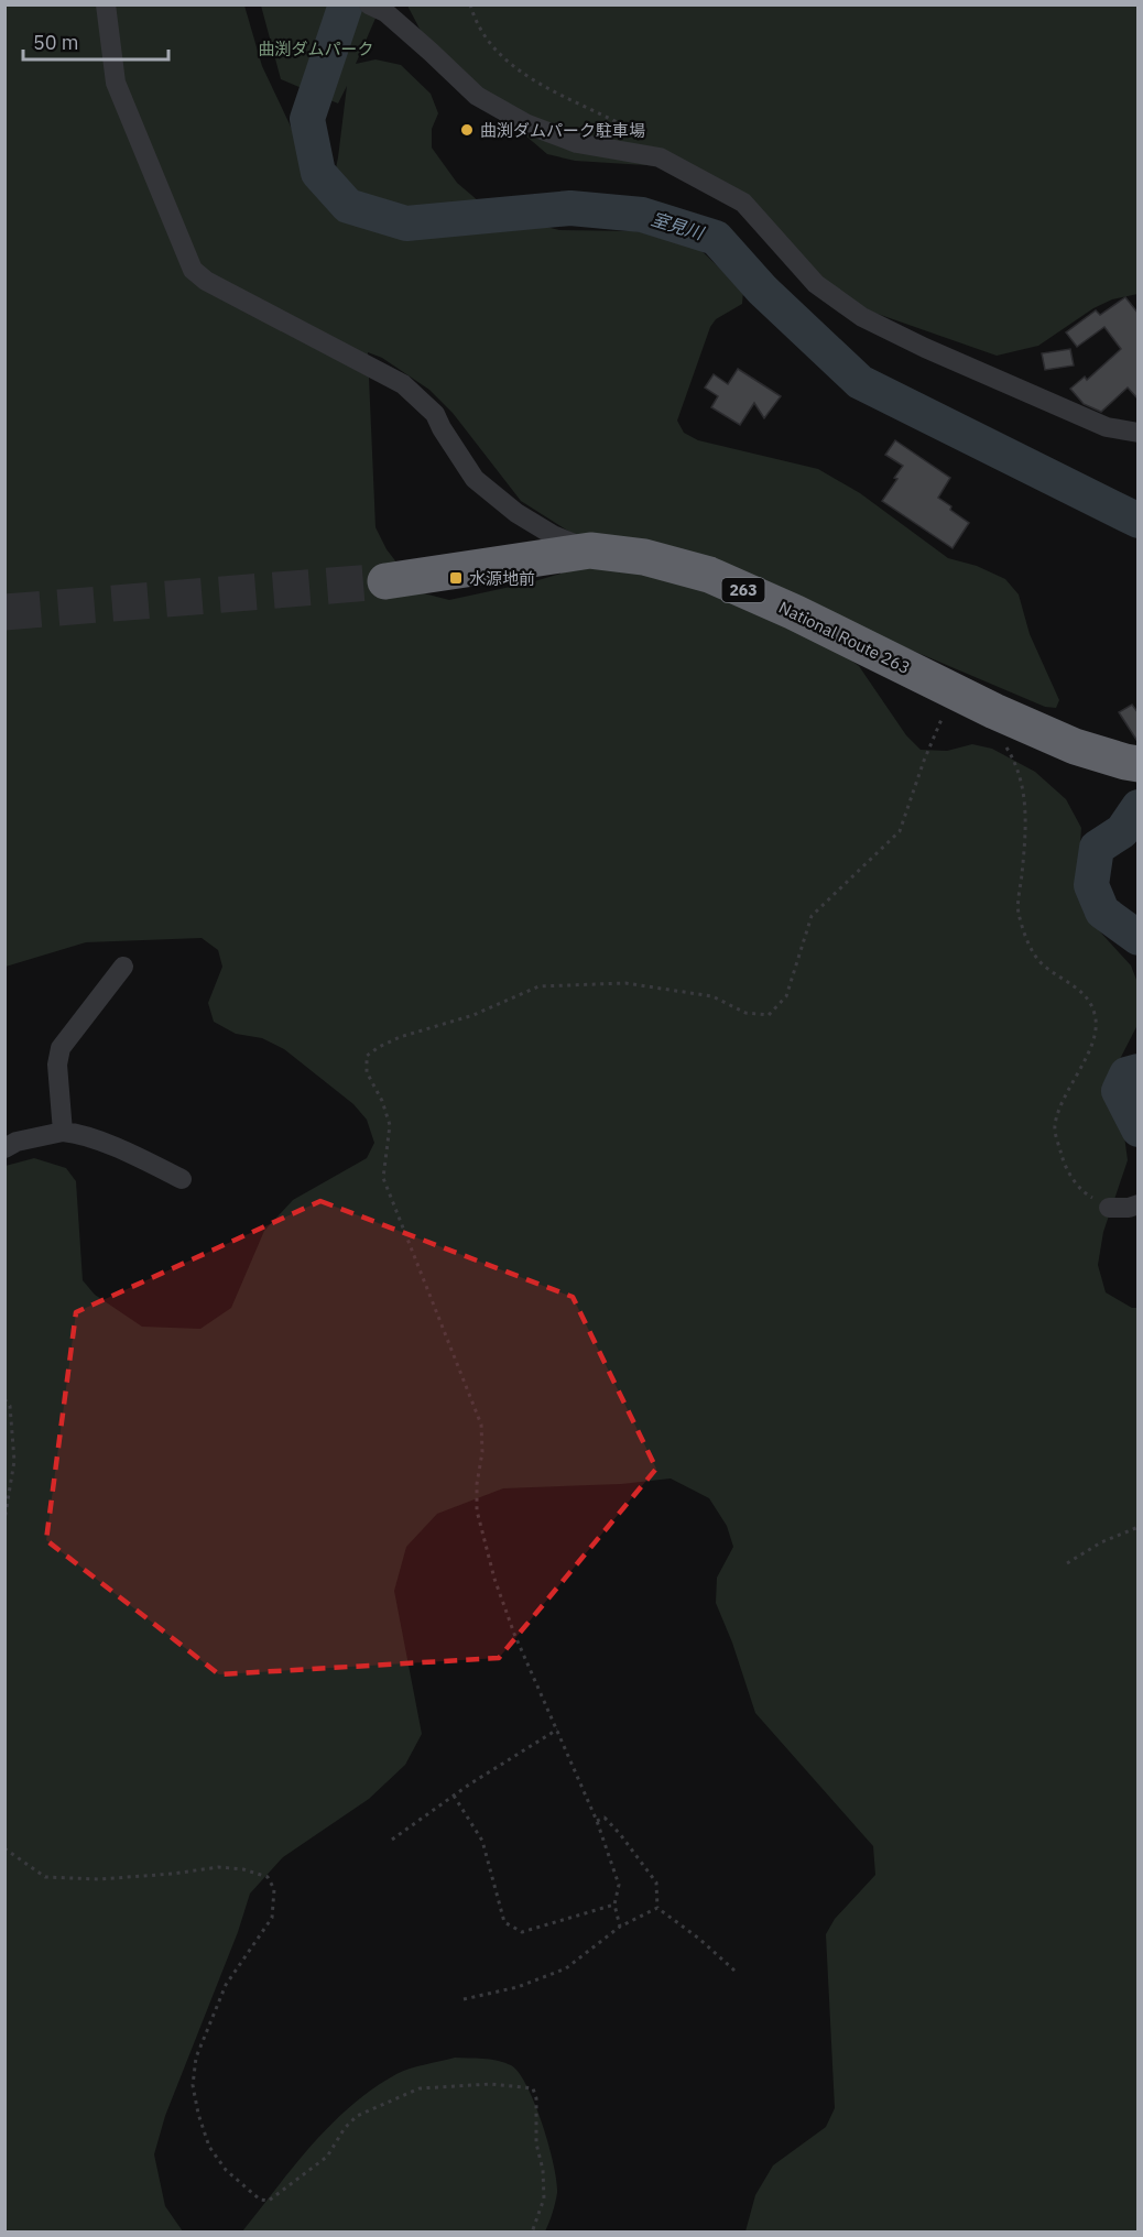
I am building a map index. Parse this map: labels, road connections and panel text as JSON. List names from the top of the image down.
{
  "streets": {
    "highway": ["263", "National Route 263"]
  },
  "water": ["室見川"],
  "parks": ["曲渕ダムパーク"],
  "places": {
    "other": ["曲渕ダムパーク駐車場"],
    "transit": ["水源地前"]
  },
  "scale_bar": "50 m"
}
